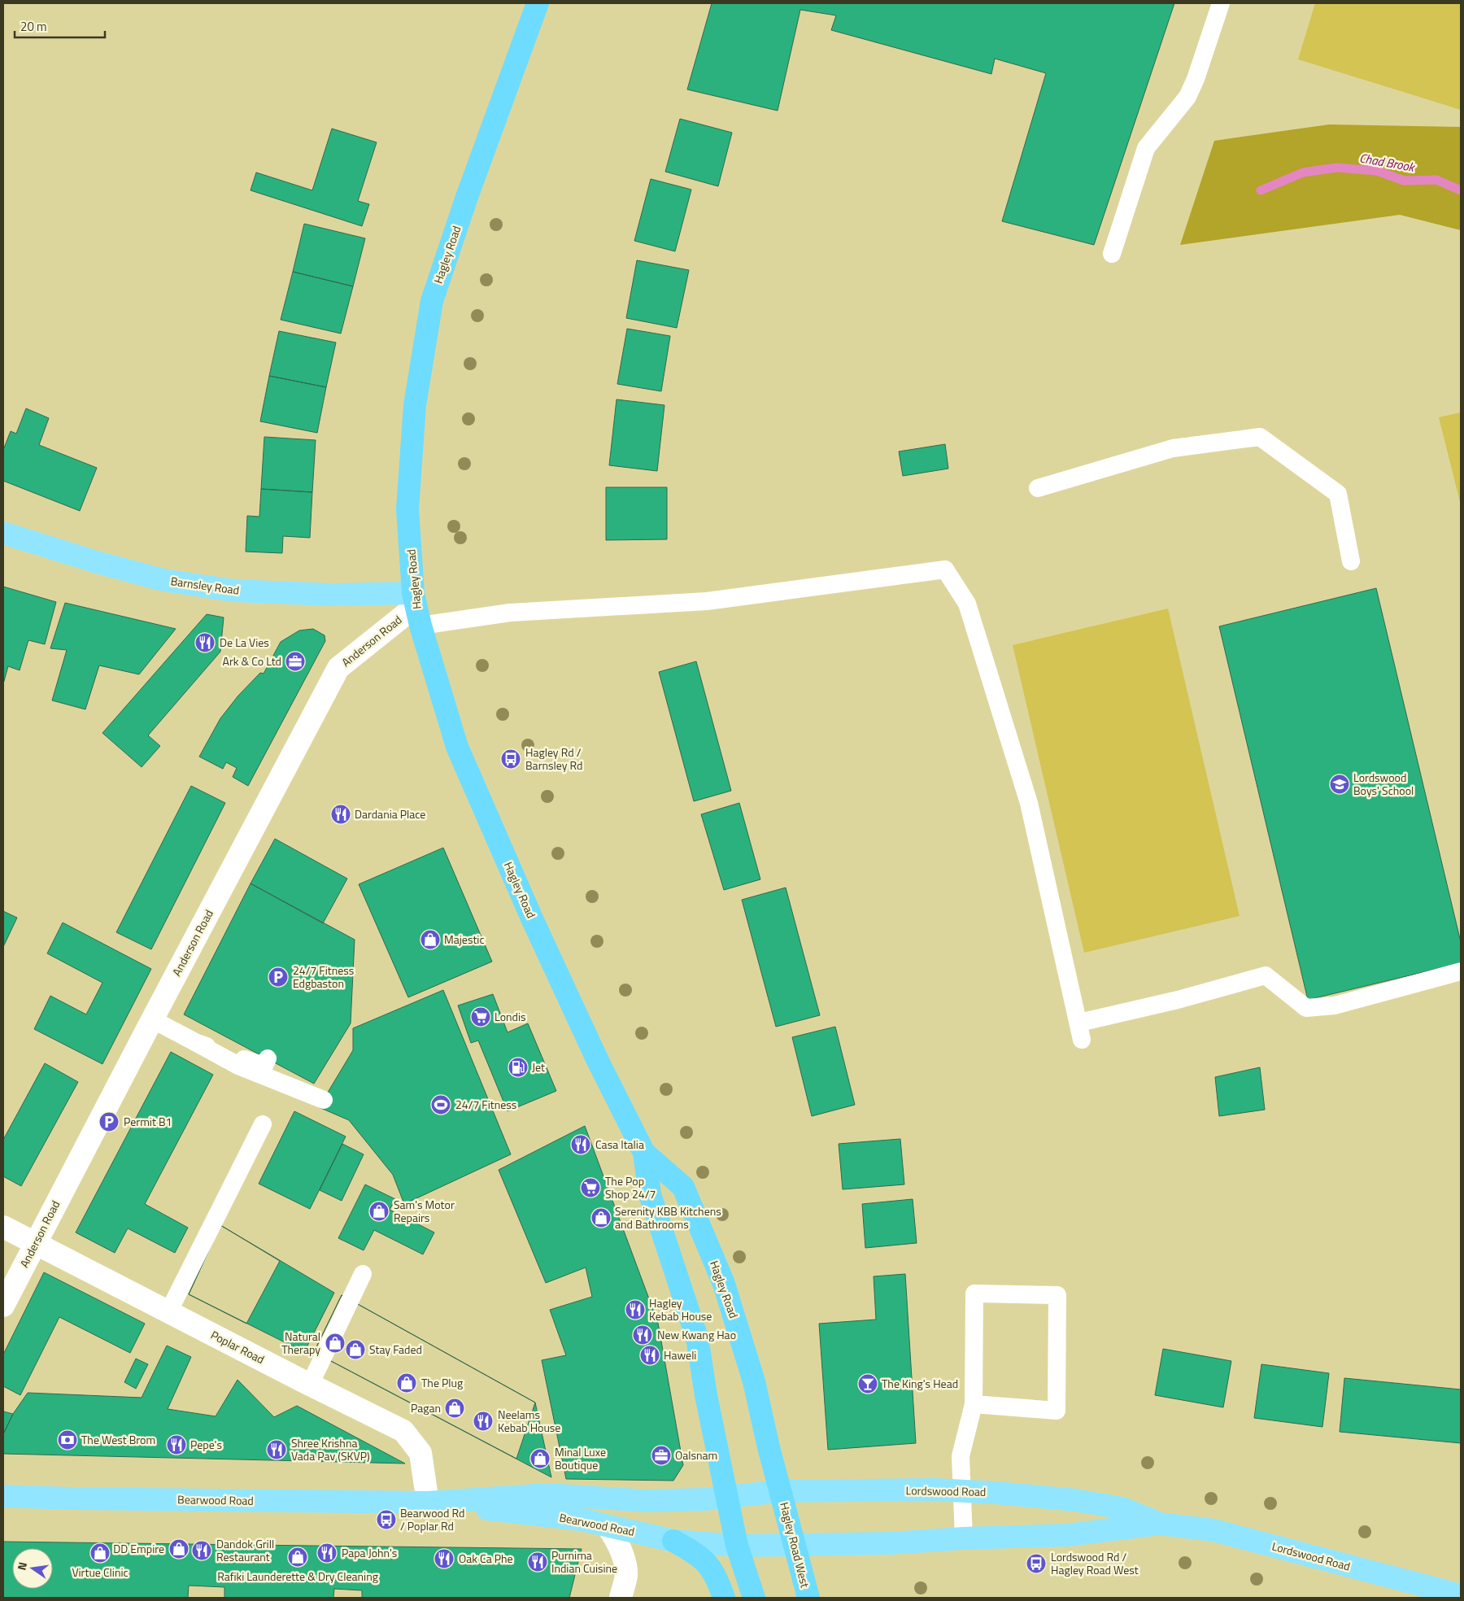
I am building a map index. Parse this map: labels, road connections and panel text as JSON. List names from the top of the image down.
{
  "streets": {
    "highway": ["Hagley Road", "Hagley Road West"],
    "main road": ["Barnsley Road", "Lordswood Road", "Bearwood Road"],
    "street": ["Anderson Road", "Poplar Road"]
  },
  "crossings": [
    ["Hagley Road", "Barnsley Road"],
    ["Hagley Road", "Anderson Road"],
    ["Hagley Road", "Lordswood Road"],
    ["Hagley Road", "Bearwood Road"],
    ["Hagley Road", "Hagley Road West"],
    ["Barnsley Road", "Anderson Road"],
    ["Anderson Road", "Poplar Road"],
    ["Poplar Road", "Bearwood Road"],
    ["Lordswood Road", "Bearwood Road"],
    ["Lordswood Road", "Hagley Road West"]
  ],
  "water": ["Chad Brook"],
  "places": {
    "restaurant": [
      "De La Vies",
      "Dardania Place",
      "Casa Italia",
      "Hagley Kebab House",
      "New Kwang Hao",
      "Haweli",
      "Neelams Kebab House",
      "Pepe's",
      "Shree Krishna Vada Pav (SKVP)",
      "Dandok Grill Restaurant",
      "Papa John's",
      "Oak Ca Phe",
      "Purnima Indian Cuisine"
    ],
    "office": ["Ark & Co Ltd", "Oalsnam"],
    "bus stop": ["Hagley Rd / Barnsley Rd", "Bearwood Rd / Poplar Rd", "Lordswood Rd / Hagley Road West"],
    "school or university": ["Lordswood Boys' School"],
    "shop": [
      "Majestic",
      "Sam's Motor Repairs",
      "Serenity KBB Kitchens and Bathrooms",
      "Natural Therapy",
      "Stay Faded",
      "The Plug",
      "Pagan",
      "Minal Luxe Boutique",
      "DD Empire",
      "Virtue Clinic",
      "Rafiki Launderette & Dry Cleaning"
    ],
    "parking": ["24/7 Fitness Edgbaston", "Permit B1"],
    "supermarket": ["Londis", "The Pop Shop 24/7"],
    "fuel station": ["Jet"],
    "sports": ["24/7 Fitness"],
    "bar": ["The King's Head"],
    "bank": ["The West Brom"]
  },
  "scale_bar": "20 m",
  "north": "left"
}
